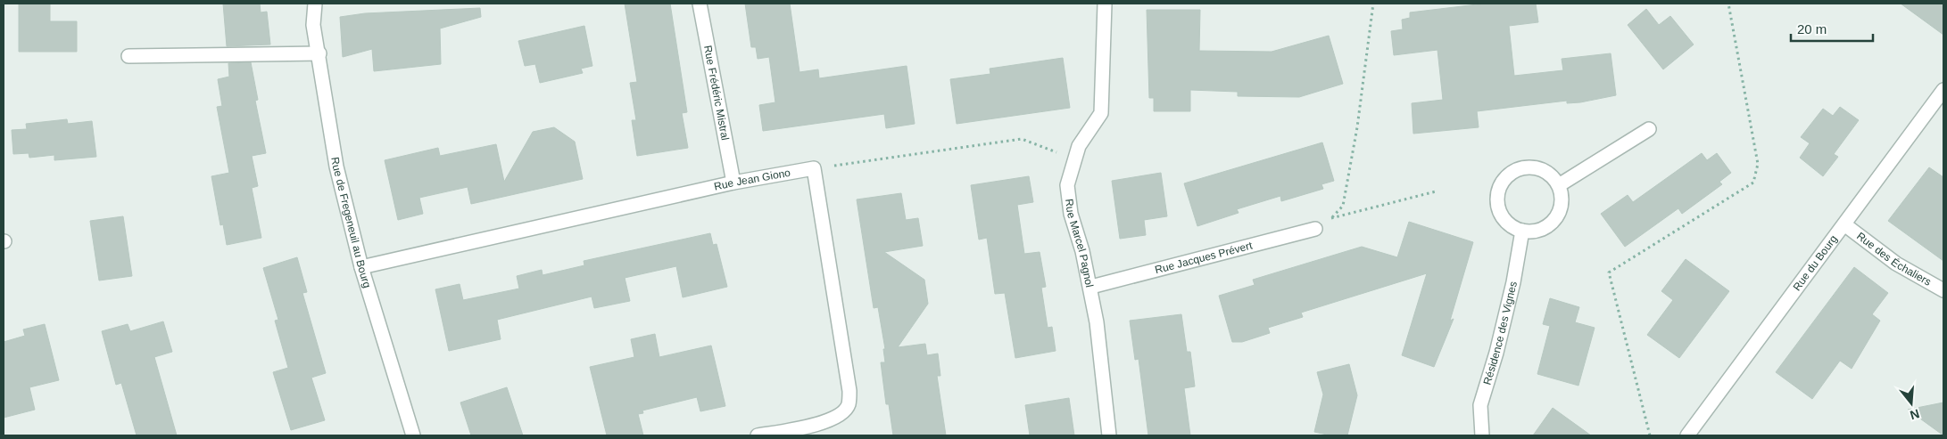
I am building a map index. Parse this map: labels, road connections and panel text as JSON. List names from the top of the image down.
{
  "streets": {
    "street": [
      "Rue Frédéric Mistral",
      "Rue Jean Giono",
      "Rue de Fregeneuil au Bourg",
      "Rue Marcel Pagnol",
      "Rue Jacques Prévert",
      "Rue des Échaliers",
      "Rue du Bourg",
      "Résidence des Vignes"
    ]
  },
  "crossings": [
    ["Rue Frédéric Mistral", "Rue Jean Giono"],
    ["Rue Jean Giono", "Rue de Fregeneuil au Bourg"],
    ["Rue Marcel Pagnol", "Rue Jacques Prévert"],
    ["Rue des Échaliers", "Rue du Bourg"]
  ],
  "scale_bar": "20 m",
  "north": "bottom"
}
